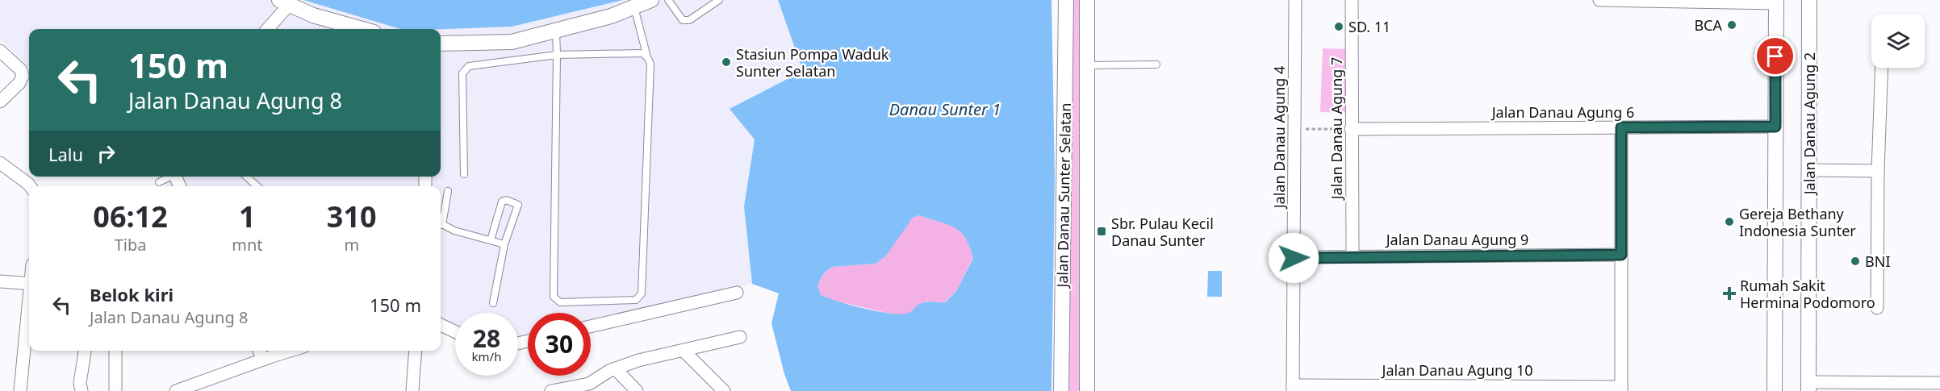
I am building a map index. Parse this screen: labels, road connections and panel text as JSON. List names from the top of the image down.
{
  "streets": {
    "street": [
      "Jalan Danau Agung 6",
      "Jalan Danau Agung 2",
      "Jalan Danau Agung 7",
      "Jalan Danau Agung 4",
      "Jalan Danau Sunter Selatan",
      "Jalan Danau Agung 9",
      "Jalan Danau Agung 10"
    ]
  },
  "crossings": [
    ["Jalan Danau Agung 6", "Jalan Danau Agung 7"],
    ["Jalan Danau Agung 7", "Jalan Danau Agung 9"],
    ["Jalan Danau Agung 4", "Jalan Danau Agung 9"],
    ["Jalan Danau Agung 4", "Jalan Danau Agung 10"]
  ],
  "water": ["Danau Sunter 1"],
  "places": {
    "other": [
      "BCA",
      "SD. 11",
      "Stasiun Pompa Waduk Sunter Selatan",
      "Gereja Bethany Indonesia Sunter",
      "BNI"
    ],
    "transit": ["Sbr. Pulau Kecil Danau Sunter"],
    "health": ["Rumah Sakit Hermina Podomoro"]
  },
  "page": {
    "turn": ["150 m", "Jalan Danau Agung 8"],
    "then": "Lalu",
    "eta": [
      "06:12",
      "Tiba",
      "1",
      "mnt",
      "310",
      "m"
    ],
    "list": [
      {
        "name": "Belok kiri",
        "note": "Jalan Danau Agung 8",
        "value": "150 m"
      }
    ],
    "speed": "28 km/h",
    "limit": "30"
  }
}
